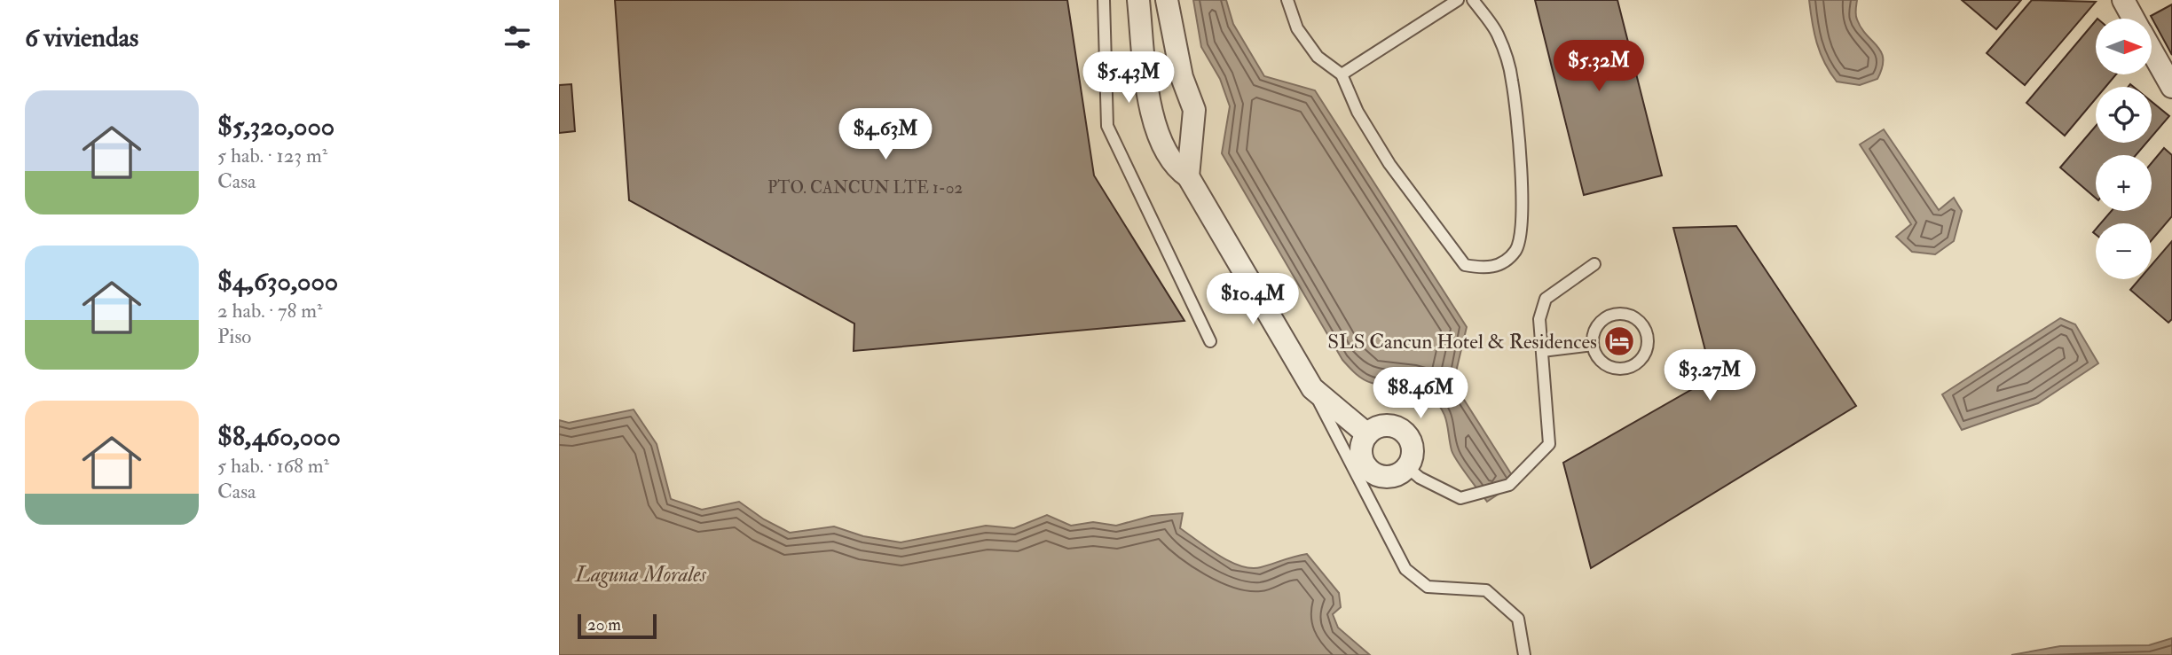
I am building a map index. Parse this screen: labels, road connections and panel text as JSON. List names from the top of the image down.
{
  "water": ["Laguna Morales"],
  "places": {
    "hotel": ["SLS Cancun Hotel & Residences"]
  },
  "house_numbers": ["PTO. CANCUN LTE 1-02"],
  "scale_bar": "20 m",
  "north": "right",
  "page": {
    "heading": "6 viviendas",
    "map_buttons": ["+", "−"],
    "price": [
      "$5.32M",
      "$5.43M",
      "$4.63M",
      "$10.4M",
      "$3.27M",
      "$8.46M"
    ],
    "list": [
      {
        "name": "$5,320,000",
        "note": "5 hab. · 123 m² · Casa"
      },
      {
        "name": "$4,630,000",
        "note": "2 hab. · 78 m² · Piso"
      },
      {
        "name": "$8,460,000",
        "note": "5 hab. · 168 m² · Casa"
      }
    ],
    "scale": "20 m"
  }
}
